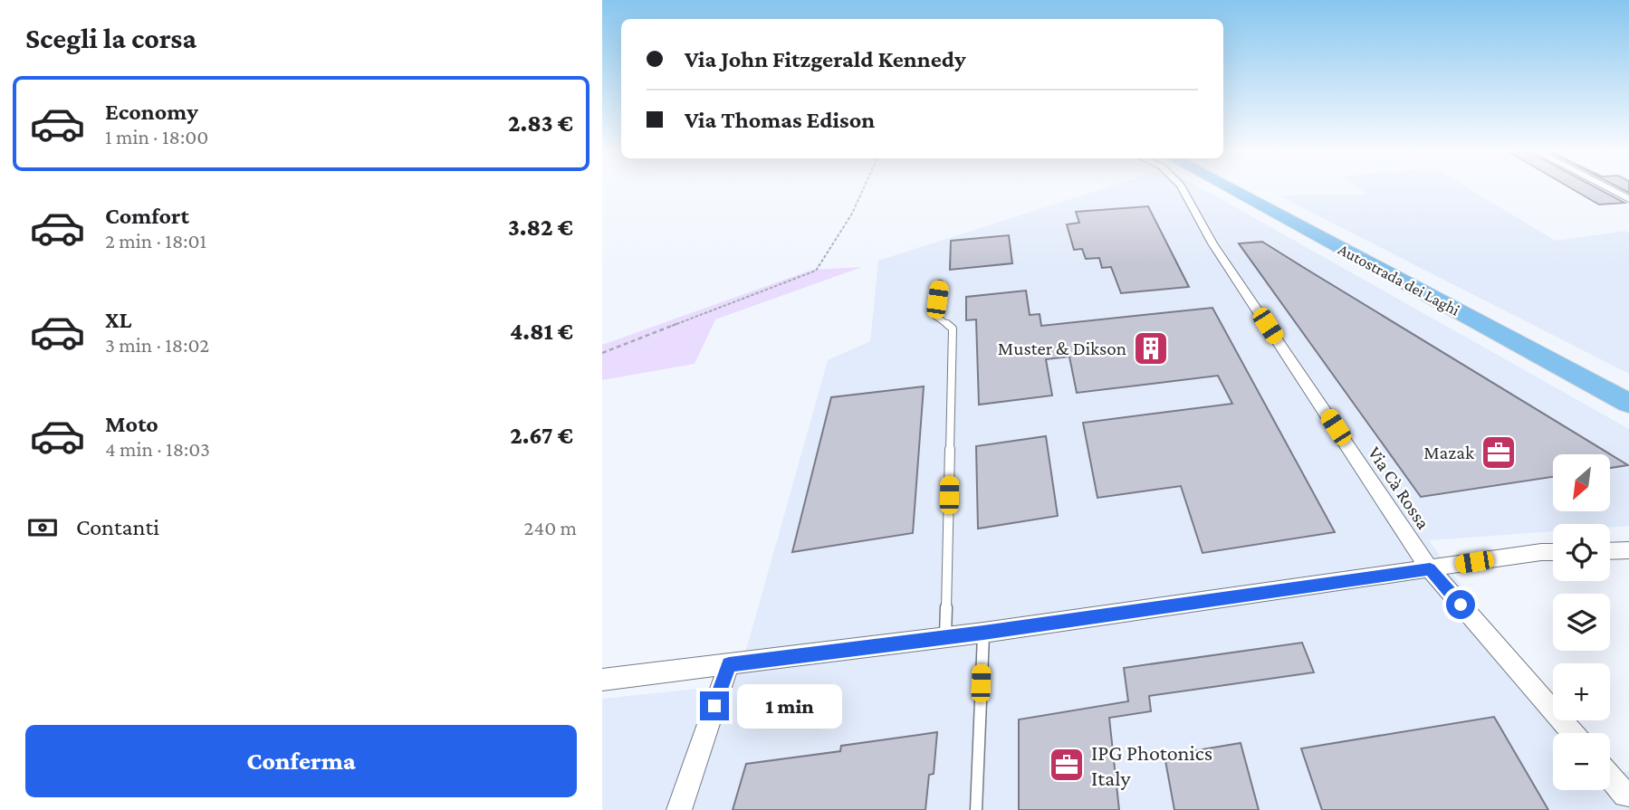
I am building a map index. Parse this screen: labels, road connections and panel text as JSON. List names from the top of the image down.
{
  "streets": {
    "highway": ["Autostrada dei Laghi"],
    "street": ["Via Cà Rossa"]
  },
  "places": {
    "building": ["Muster & Dikson"],
    "office": ["Mazak", "IPG Photonics Italy"]
  },
  "north": "bottom left",
  "page": {
    "heading": "Scegli la corsa",
    "banner": ["Via John Fitzgerald Kennedy", "Via Thomas Edison"],
    "list": [
      {
        "name": "Economy",
        "note": "1 min · 18:00",
        "value": "2.83 €"
      },
      {
        "name": "Comfort",
        "note": "2 min · 18:01",
        "value": "3.82 €"
      },
      {
        "name": "XL",
        "note": "3 min · 18:02",
        "value": "4.81 €"
      },
      {
        "name": "Moto",
        "note": "4 min · 18:03",
        "value": "2.67 €"
      }
    ],
    "map_buttons": ["+", "−"],
    "pay": ["Contanti", "240 m"],
    "bubble": "1 min",
    "buttons": "Conferma"
  }
}
